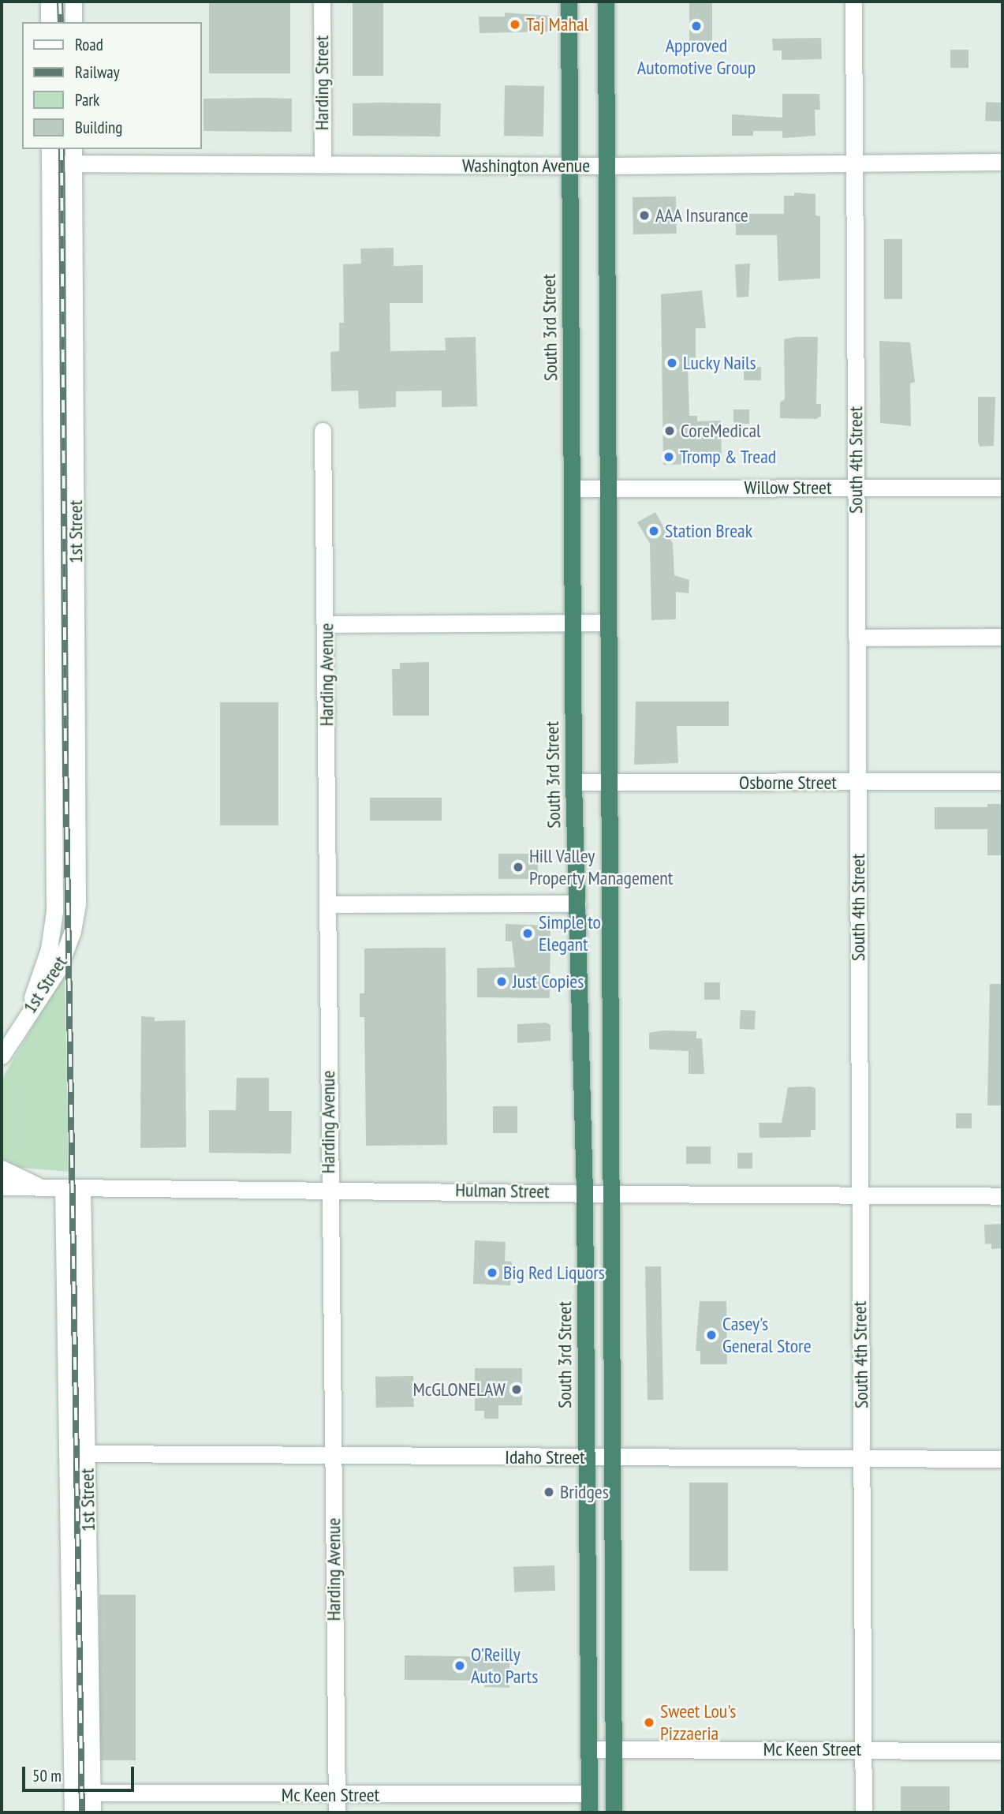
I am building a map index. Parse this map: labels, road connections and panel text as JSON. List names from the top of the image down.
{
  "streets": {
    "highway": ["South 3rd Street"],
    "street": [
      "Harding Street",
      "Washington Avenue",
      "South 4th Street",
      "Willow Street",
      "1st Street",
      "Harding Avenue",
      "Osborne Street",
      "Hulman Street",
      "Idaho Street",
      "Mc Keen Street"
    ]
  },
  "crossings": [
    ["Harding Street", "Washington Avenue"],
    ["Washington Avenue", "South 3rd Street"],
    ["Washington Avenue", "South 4th Street"],
    ["Washington Avenue", "1st Street"],
    ["South 3rd Street", "Willow Street"],
    ["South 3rd Street", "Osborne Street"],
    ["South 3rd Street", "Hulman Street"],
    ["South 3rd Street", "Idaho Street"],
    ["South 3rd Street", "Mc Keen Street"],
    ["South 4th Street", "Willow Street"],
    ["South 4th Street", "Osborne Street"],
    ["South 4th Street", "Hulman Street"],
    ["South 4th Street", "Idaho Street"],
    ["South 4th Street", "Mc Keen Street"],
    ["1st Street", "Hulman Street"],
    ["1st Street", "Idaho Street"],
    ["1st Street", "Mc Keen Street"],
    ["Harding Avenue", "Hulman Street"],
    ["Harding Avenue", "Idaho Street"],
    ["Harding Avenue", "Mc Keen Street"]
  ],
  "places": [
    "Taj Mahal",
    "Approved Automotive Group",
    "AAA Insurance",
    "Lucky Nails",
    "CoreMedical",
    "Tromp & Tread",
    "Station Break",
    "Hill Valley Property Management",
    "Simple to Elegant",
    "Just Copies",
    "Big Red Liquors",
    "Casey's General Store",
    "McGLONELAW",
    "Bridges",
    "O'Reilly Auto Parts",
    "Sweet Lou's Pizzaeria"
  ],
  "legend": [
    "Road",
    "Railway",
    "Park",
    "Building"
  ],
  "scale_bar": "50 m"
}
